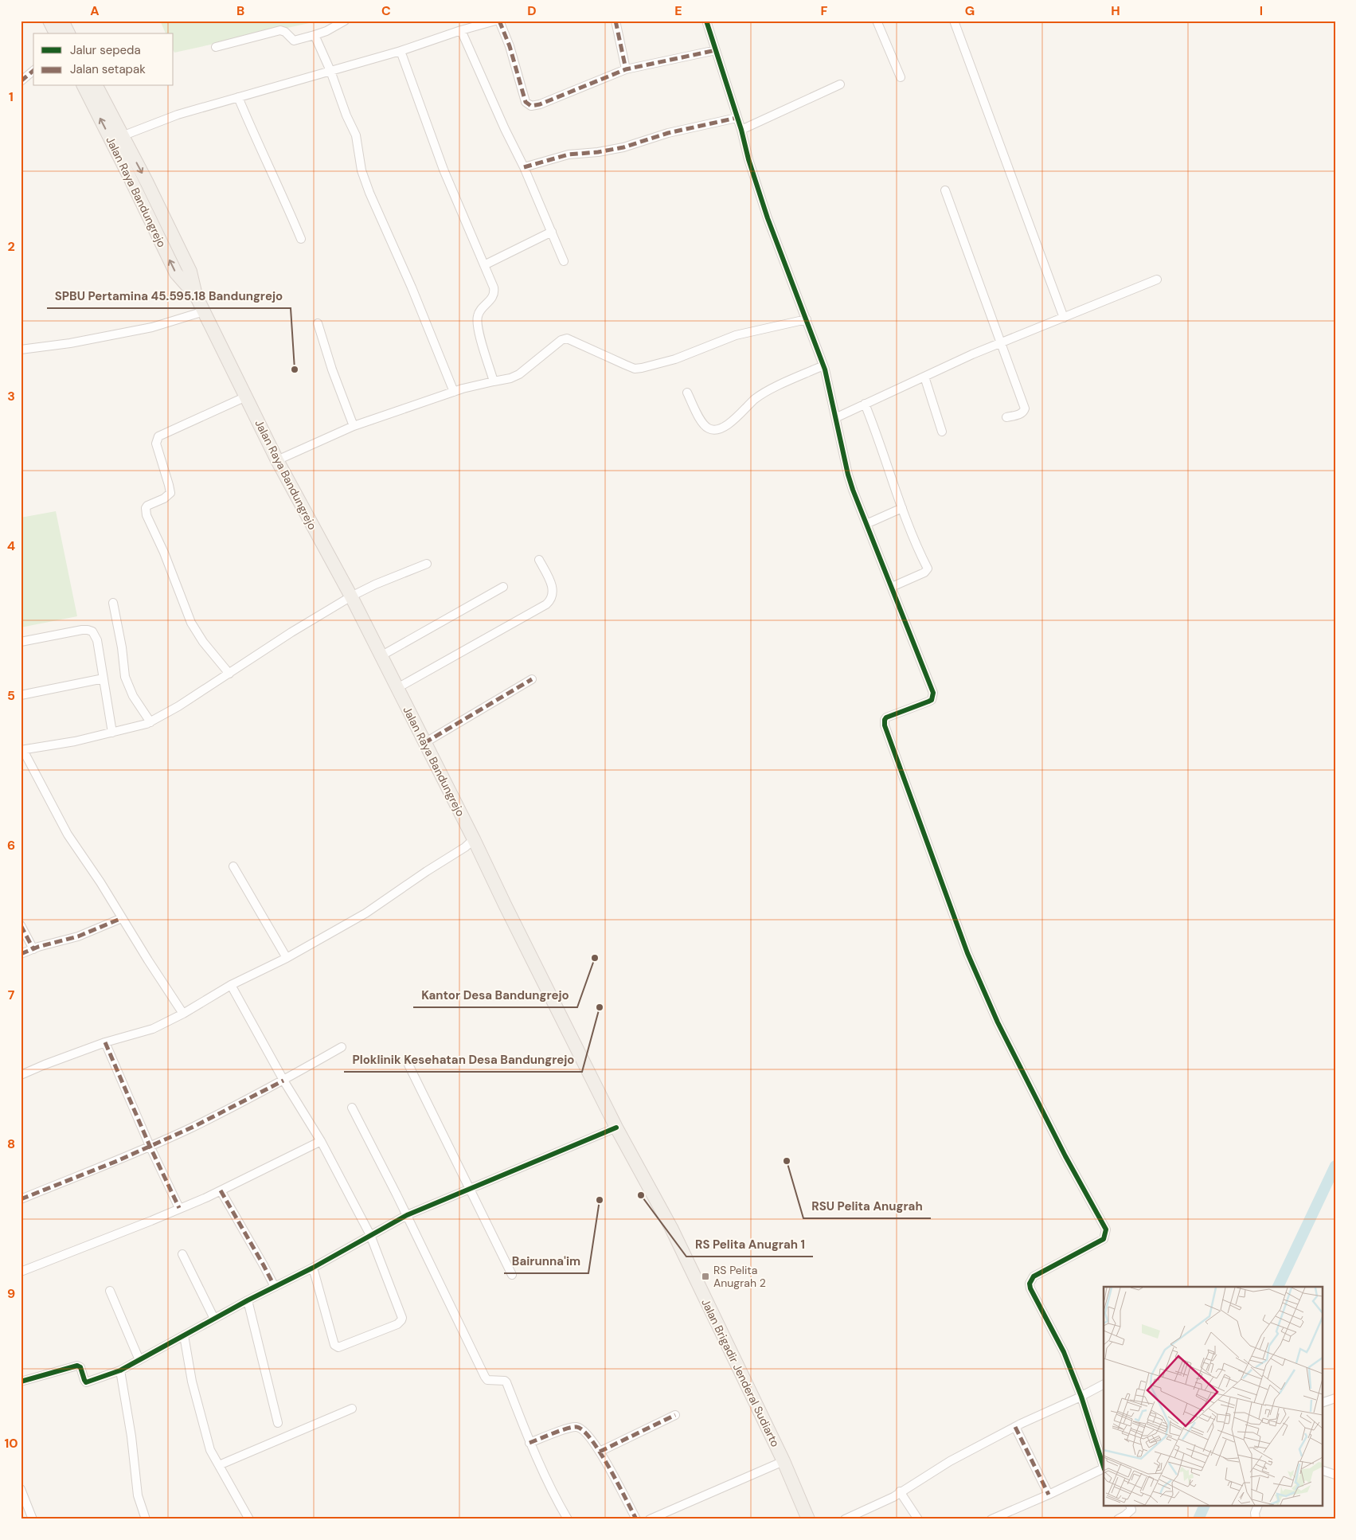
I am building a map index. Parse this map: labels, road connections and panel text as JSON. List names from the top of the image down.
{
  "streets": {
    "main road": ["Jalan Raya Bandungrejo", "Jalan Brigadir Jenderal Sudiarto"]
  },
  "crossings": [
    ["Jalan Raya Bandungrejo", "Jalan Brigadir Jenderal Sudiarto"]
  ],
  "places": {
    "other": [
      "SPBU Pertamina 45.595.18 Bandungrejo",
      "Kantor Desa Bandungrejo",
      "Ploklinik Kesehatan Desa Bandungrejo",
      "RSU Pelita Anugrah",
      "RS Pelita Anugrah 1",
      "Bairunna'im"
    ],
    "transit": ["RS Pelita Anugrah 2"]
  },
  "legend": ["Jalur sepeda", "Jalan setapak"],
  "grid": {
    "columns": [
      "A",
      "B",
      "C",
      "D",
      "E",
      "F",
      "G",
      "H",
      "I"
    ],
    "rows": [
      "1",
      "2",
      "3",
      "4",
      "5",
      "6",
      "7",
      "8",
      "9",
      "10"
    ]
  }
}
